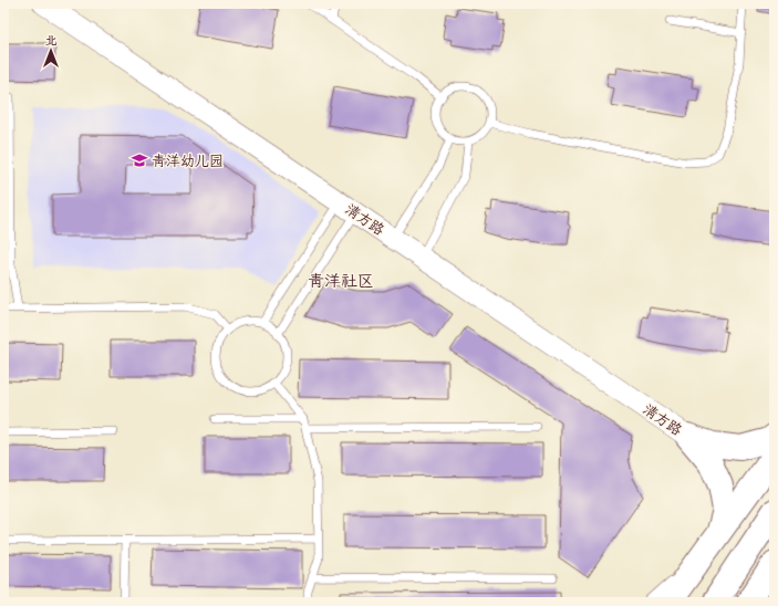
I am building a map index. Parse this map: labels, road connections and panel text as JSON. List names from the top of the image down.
{
  "streets": {
    "street": ["清方路"]
  },
  "districts": ["青洋社区"],
  "places": {
    "school or university": ["青洋幼儿园"]
  },
  "north": "top"
}
